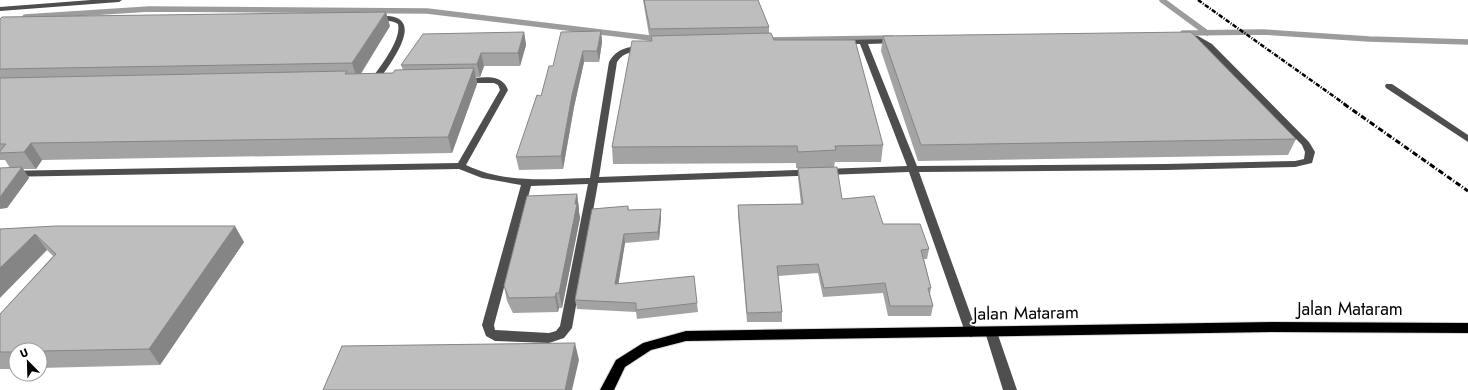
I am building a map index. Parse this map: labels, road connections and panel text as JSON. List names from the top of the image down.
{
  "streets": {
    "main road": ["Jalan Mataram"]
  },
  "north": "top left"
}
